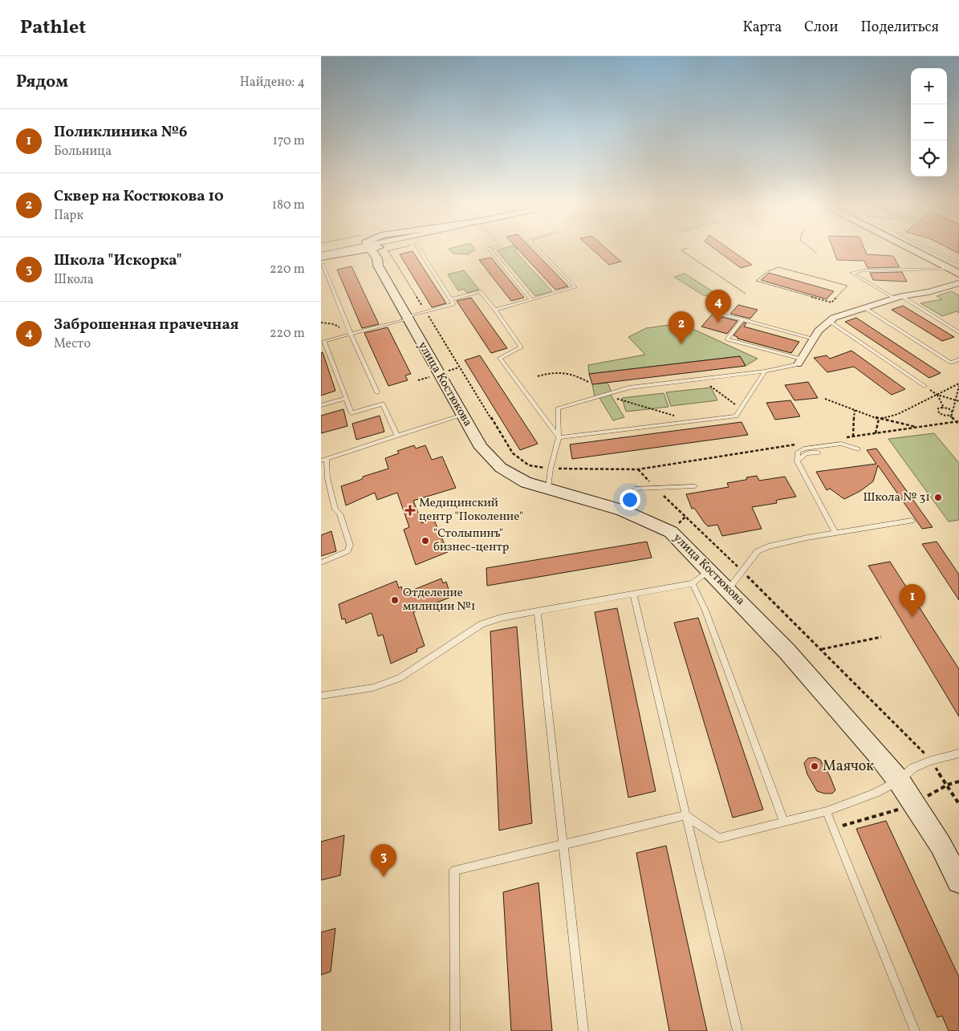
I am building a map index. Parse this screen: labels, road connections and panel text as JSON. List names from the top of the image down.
{
  "streets": {
    "main road": ["улица Костюкова"]
  },
  "places": {
    "other": [
      "Школа № 31",
      "\"Столыпинъ\" бизнес-центр",
      "Отделение милиции №1",
      "Маячок"
    ],
    "health": ["Медицинский центр \"Поколение\""]
  },
  "page": {
    "header": "Pathlet",
    "nav": ["Карта", "Слои", "Поделиться"],
    "heading": ["Рядом", "Найдено: 4"],
    "map_buttons": ["+", "−"],
    "list": [
      {
        "mark": "1",
        "name": "Поликлиника №6",
        "note": "Больница",
        "value": "170 m"
      },
      {
        "mark": "2",
        "name": "Сквер на Костюкова 10",
        "note": "Парк",
        "value": "180 m"
      },
      {
        "mark": "3",
        "name": "Школа \"Искорка\"",
        "note": "Школа",
        "value": "220 m"
      },
      {
        "mark": "4",
        "name": "Заброшенная прачечная",
        "note": "Место",
        "value": "220 m"
      }
    ],
    "pins": [
      "4",
      "2",
      "1",
      "3"
    ]
  }
}
